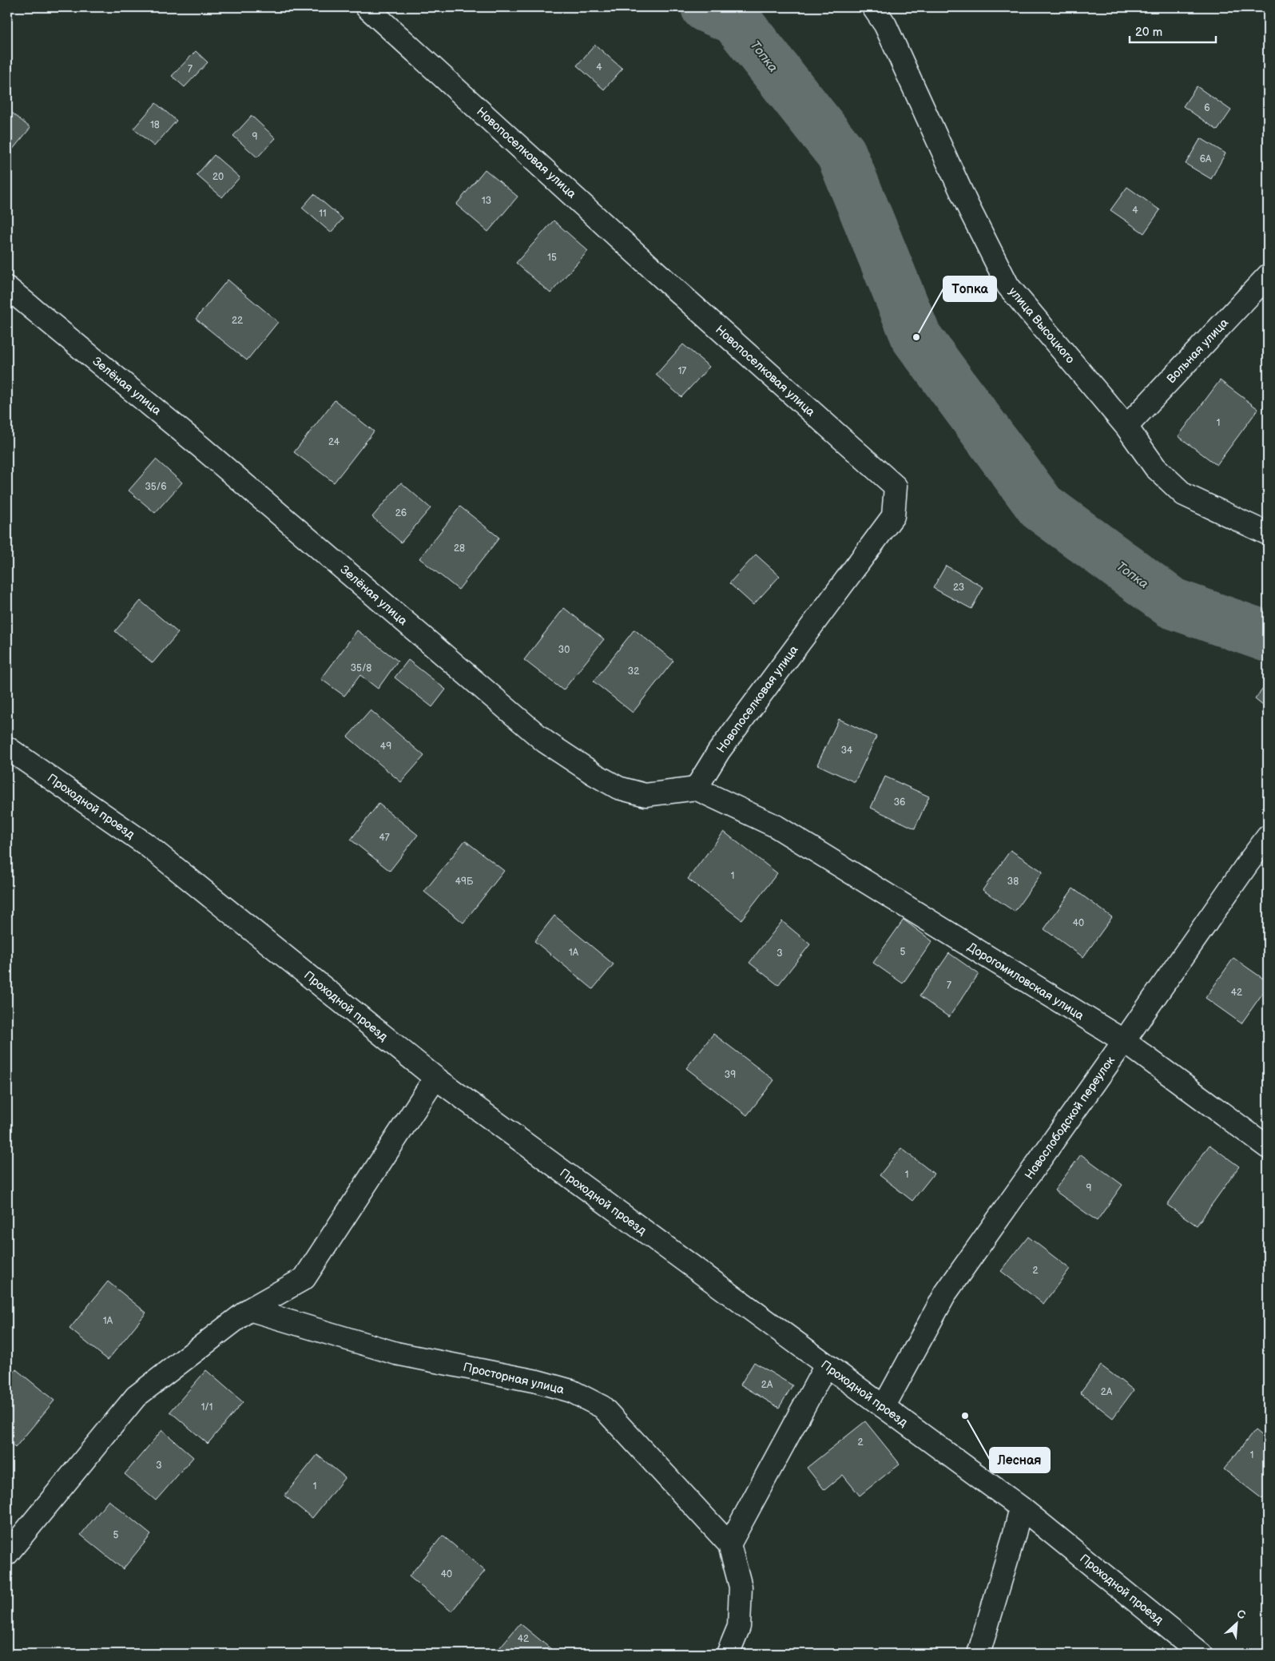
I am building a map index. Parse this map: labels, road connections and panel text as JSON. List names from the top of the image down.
{
  "streets": {
    "street": [
      "Новопоселковая улица",
      "улица Высоцкого",
      "Вольная улица",
      "Зелёная улица",
      "Проходной проезд",
      "Дорогомиловская улица",
      "Новослободской переулок",
      "Просторная улица"
    ]
  },
  "crossings": [
    ["Новопоселковая улица", "Зелёная улица"],
    ["Новопоселковая улица", "Дорогомиловская улица"],
    ["улица Высоцкого", "Вольная улица"],
    ["Зелёная улица", "Дорогомиловская улица"],
    ["Проходной проезд", "Новослободской переулок"],
    ["Дорогомиловская улица", "Новослободской переулок"]
  ],
  "water": ["Топка"],
  "places": ["Топка", "Лесная"],
  "house_numbers": [
    "4",
    "7",
    "6",
    "18",
    "9",
    "6А",
    "20",
    "13",
    "4",
    "11",
    "15",
    "22",
    "17",
    "1",
    "24",
    "35/6",
    "26",
    "28",
    "23",
    "30",
    "35/8",
    "32",
    "49",
    "34",
    "36",
    "47",
    "1",
    "49Б",
    "38",
    "40",
    "5",
    "1А",
    "3",
    "7",
    "42",
    "39",
    "1",
    "9",
    "2",
    "1А",
    "2А",
    "2А",
    "1/1",
    "2",
    "1",
    "3",
    "1",
    "5",
    "40",
    "42"
  ],
  "scale_bar": "20 m",
  "north": "top right"
}
